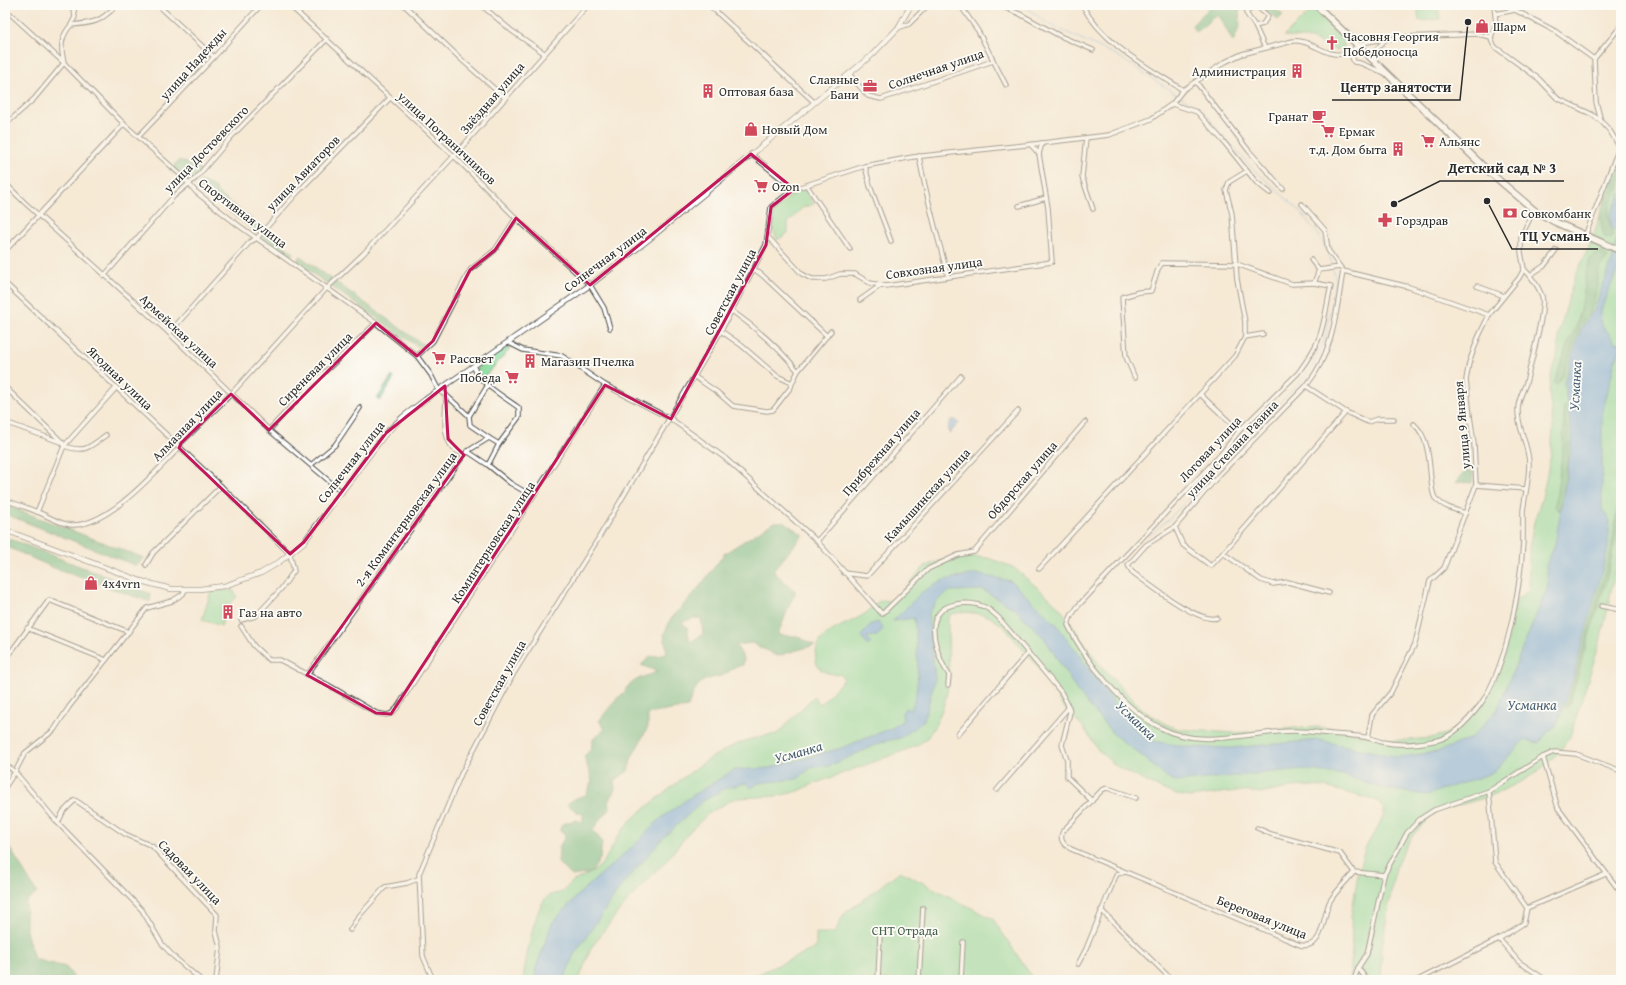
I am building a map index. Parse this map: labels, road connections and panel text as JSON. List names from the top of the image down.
{
  "streets": {
    "street": [
      "улица Надежды",
      "Солнечная улица",
      "Звёздная улица",
      "улица Пограничников",
      "улица Достоевского",
      "улица Авиаторов",
      "Спортивная улица",
      "Совхозная улица",
      "Советская улица",
      "Армейская улица",
      "Сиреневая улица",
      "Ягодная улица",
      "Алмазная улица",
      "улица 9 Января",
      "Логовая улица",
      "улица Степана Разина",
      "Прибрежная улица",
      "Обдорская улица",
      "Камышинская улица",
      "2-я Коминтерновская улица",
      "Коминтерновская улица",
      "Садовая улица",
      "Береговая улица"
    ]
  },
  "crossings": [
    ["улица Надежды", "Спортивная улица"],
    ["Солнечная улица", "улица Пограничников"],
    ["Солнечная улица", "Спортивная улица"],
    ["Солнечная улица", "Армейская улица"],
    ["Солнечная улица", "Ягодная улица"],
    ["Звёздная улица", "улица Пограничников"],
    ["Звёздная улица", "Спортивная улица"],
    ["Звёздная улица", "Алмазная улица"],
    ["улица Пограничников", "улица Достоевского"],
    ["улица Пограничников", "улица Авиаторов"],
    ["улица Достоевского", "Спортивная улица"],
    ["улица Достоевского", "Армейская улица"],
    ["улица Авиаторов", "Спортивная улица"],
    ["улица Авиаторов", "Армейская улица"],
    ["Спортивная улица", "Сиреневая улица"],
    ["Спортивная улица", "Алмазная улица"],
    ["Совхозная улица", "Советская улица"],
    ["Армейская улица", "Сиреневая улица"],
    ["Армейская улица", "Алмазная улица"],
    ["Ягодная улица", "Алмазная улица"],
    ["улица 9 Января", "Логовая улица"],
    ["Обдорская улица", "Камышинская улица"],
    ["2-я Коминтерновская улица", "Коминтерновская улица"]
  ],
  "water": ["Усманка"],
  "parks": ["СНТ Отрада"],
  "places": {
    "other": ["Центр занятости", "ТЦ Усмань", "Детский сад № 3"],
    "shop": ["Шарм", "Новый Дом", "4x4vrn"],
    "church": ["Часовня Георгия Победоносца"],
    "building": [
      "Администрация",
      "Оптовая база",
      "т.д. Дом быта",
      "Магазин Пчелка",
      "Газ на авто"
    ],
    "office": ["Славные Бани"],
    "cafe": ["Гранат"],
    "supermarket": [
      "Ермак",
      "Альянс",
      "Ozon",
      "Рассвет",
      "Победа"
    ],
    "bank": ["Совкомбанк"],
    "pharmacy": ["Горздрав"]
  }
}
